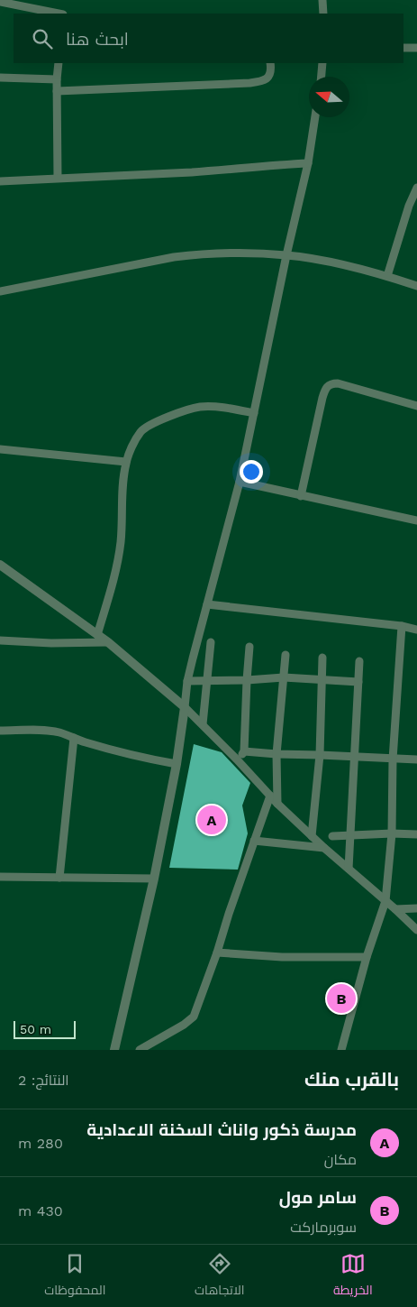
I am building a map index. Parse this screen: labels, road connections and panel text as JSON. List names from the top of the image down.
{
  "scale_bar": "50 m",
  "north": "left",
  "page": {
    "search": "ابحث هنا",
    "pins": ["A", "B"],
    "scale": "50 m",
    "heading": ["بالقرب منك", "النتائج: 2"],
    "list": [
      {
        "mark": "A",
        "name": "مدرسة ذكور واناث السخنة الاعدادية",
        "note": "مكان",
        "value": "280 m"
      },
      {
        "mark": "B",
        "name": "سامر مول",
        "note": "سوبرماركت",
        "value": "430 m"
      }
    ],
    "nav": ["الخريطة", "الاتجاهات", "المحفوظات"]
  }
}
